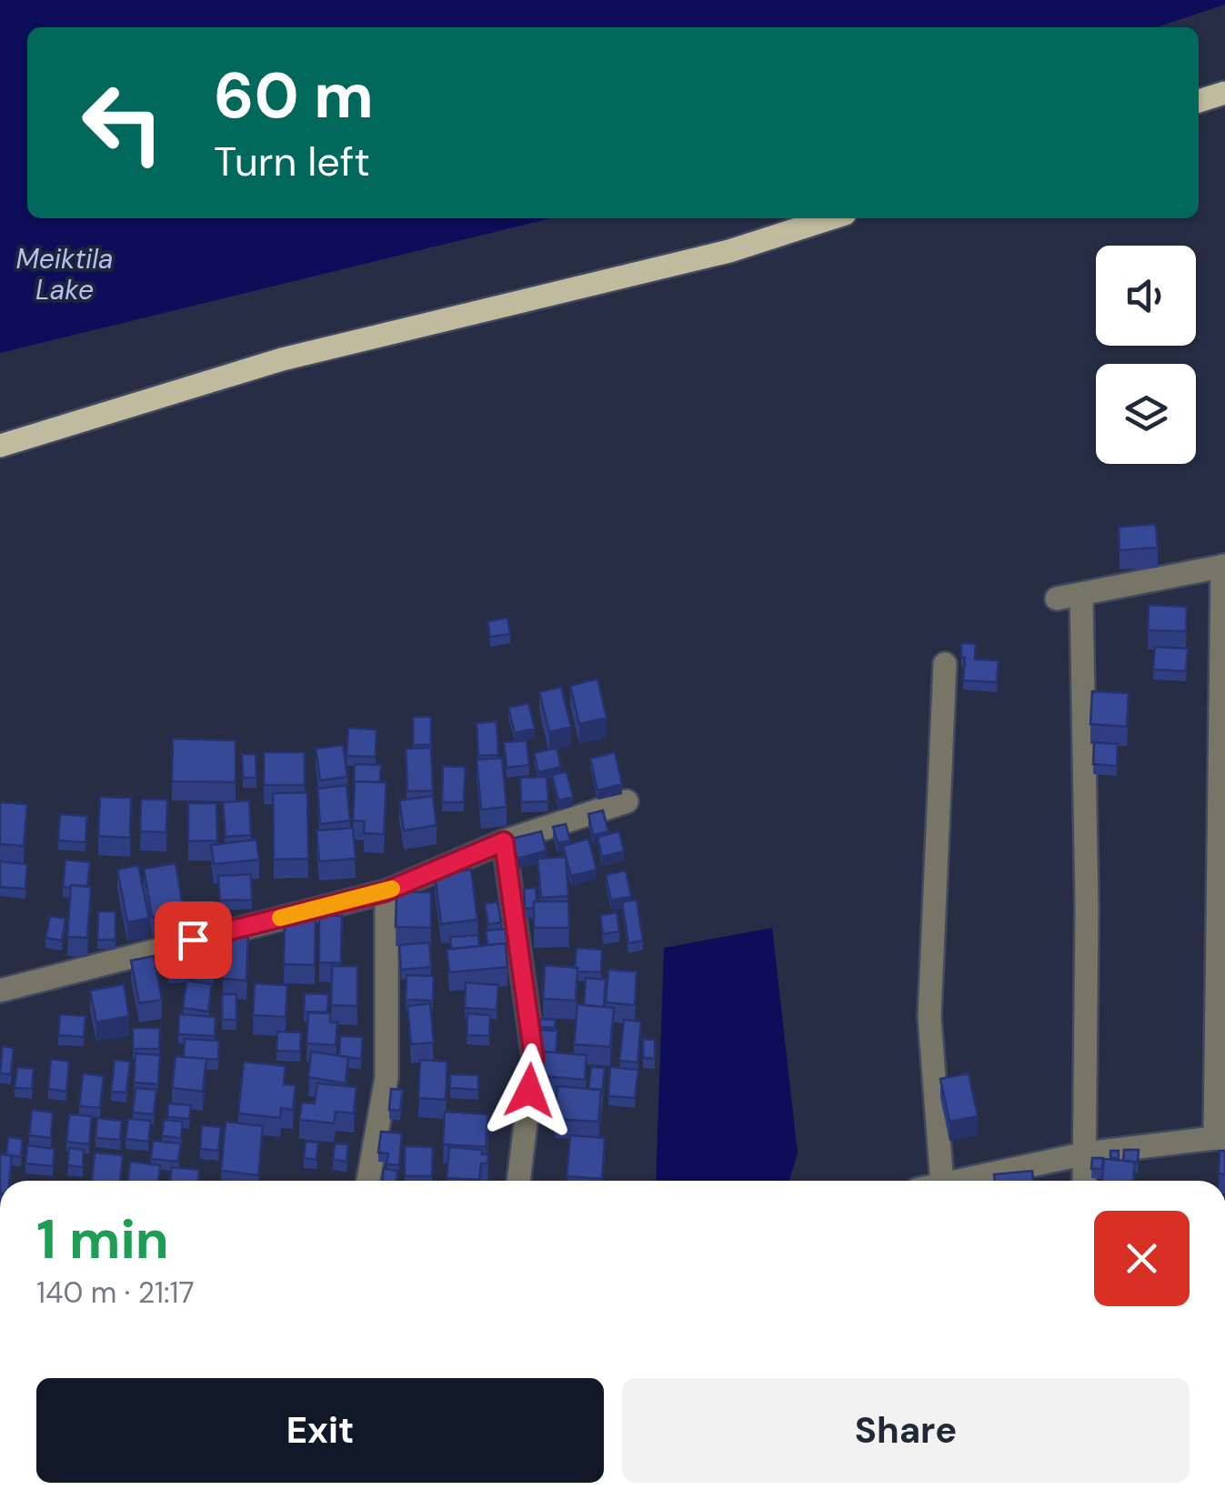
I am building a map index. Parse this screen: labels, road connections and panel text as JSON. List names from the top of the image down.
{
  "water": ["Meiktila Lake"],
  "page": {
    "turn": ["60 m", "Turn left"],
    "heading": ["1 min", "140 m · 21:17"],
    "buttons": ["Exit", "Share"]
  }
}
